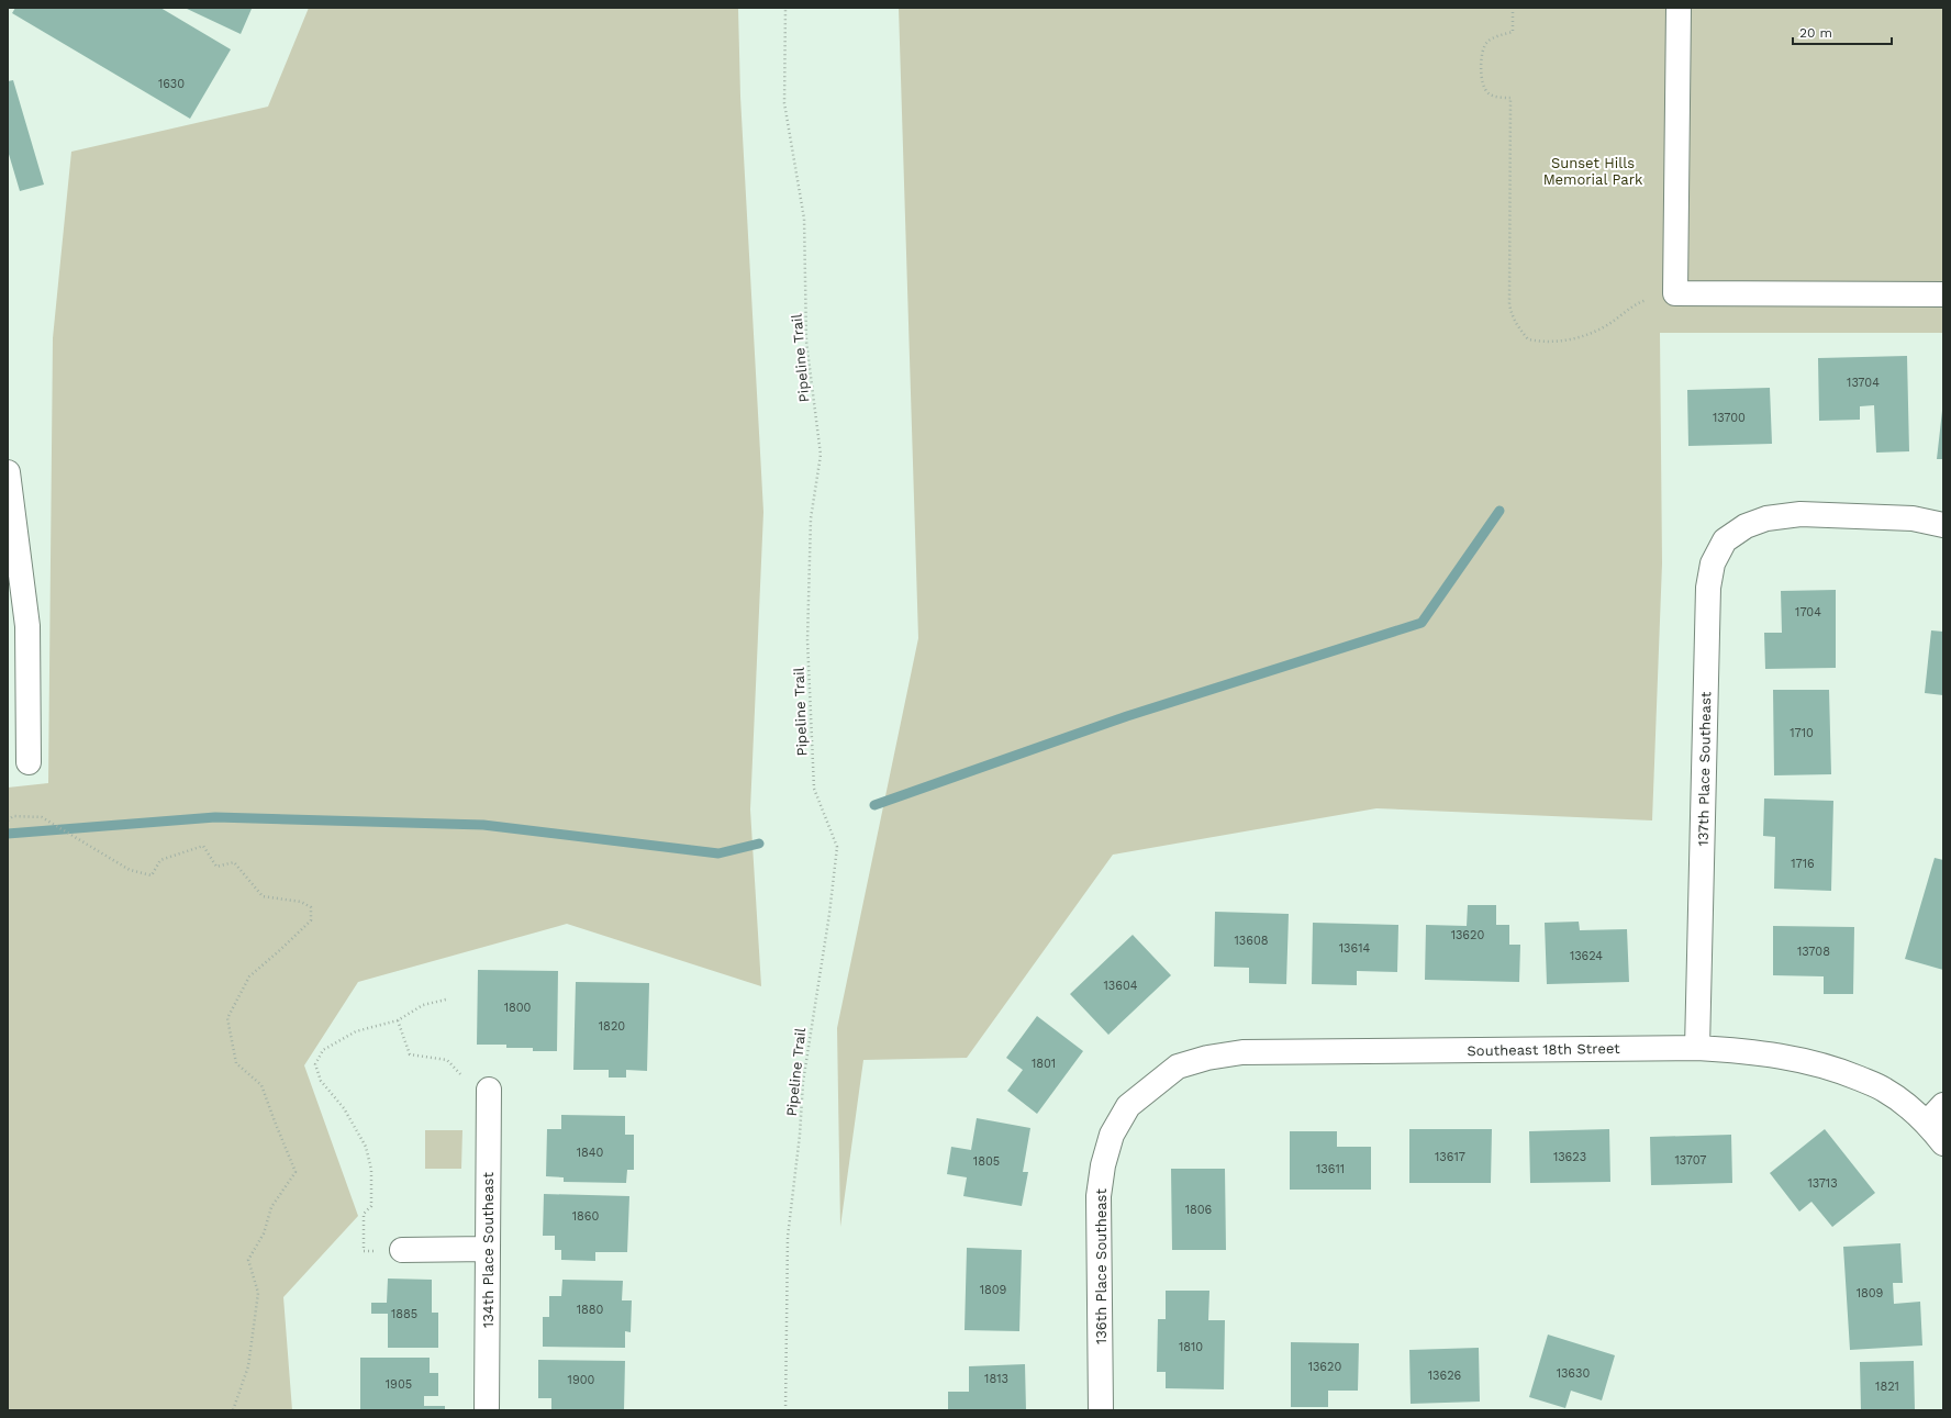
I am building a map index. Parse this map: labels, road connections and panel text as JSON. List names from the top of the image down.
{
  "streets": {
    "street": [
      "137th Place Southeast",
      "Southeast 18th Street",
      "134th Place Southeast",
      "136th Place Southeast"
    ],
    "path": ["Pipeline Trail"]
  },
  "crossings": [
    ["137th Place Southeast", "Southeast 18th Street"],
    ["Southeast 18th Street", "136th Place Southeast"]
  ],
  "parks": ["Sunset Hills Memorial Park"],
  "house_numbers": [
    "1630",
    "13704",
    "13700",
    "1704",
    "1710",
    "1716",
    "13620",
    "13608",
    "13614",
    "13708",
    "13624",
    "13604",
    "1800",
    "1820",
    "1801",
    "1840",
    "13617",
    "13623",
    "13707",
    "1805",
    "13611",
    "13713",
    "1806",
    "1860",
    "1809",
    "1809",
    "1880",
    "1885",
    "1810",
    "13620",
    "13630",
    "13626",
    "1813",
    "1900",
    "1905",
    "1821"
  ],
  "scale_bar": "20 m"
}
